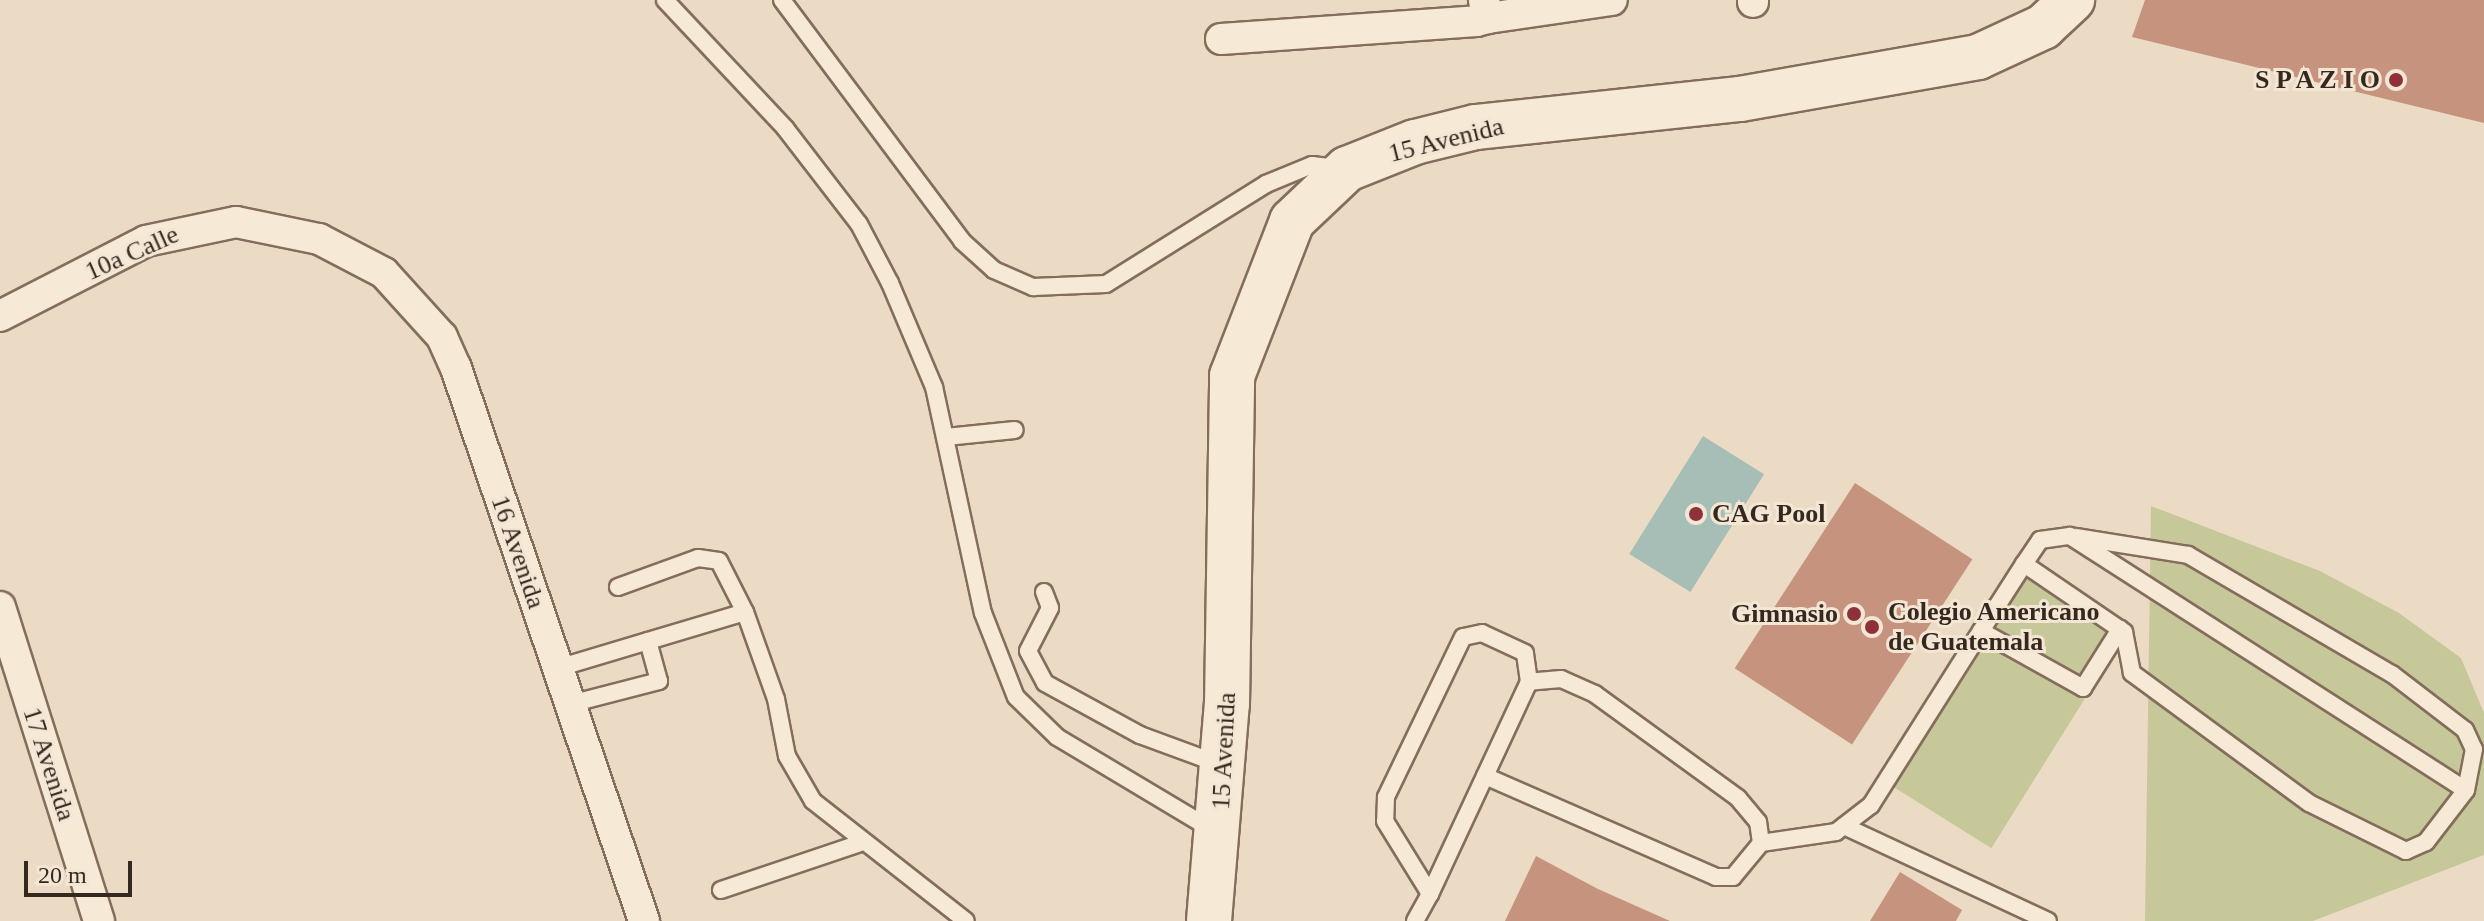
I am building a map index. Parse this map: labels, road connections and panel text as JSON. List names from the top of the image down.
{
  "streets": {
    "street": [
      "15 Avenida",
      "10a Calle",
      "16 Avenida",
      "17 Avenida"
    ]
  },
  "crossings": [
    ["10a Calle", "16 Avenida"]
  ],
  "places": [
    "S P A Z I O",
    "CAG Pool",
    "Gimnasio",
    "Colegio Americano de Guatemala"
  ],
  "scale_bar": "20 m"
}
